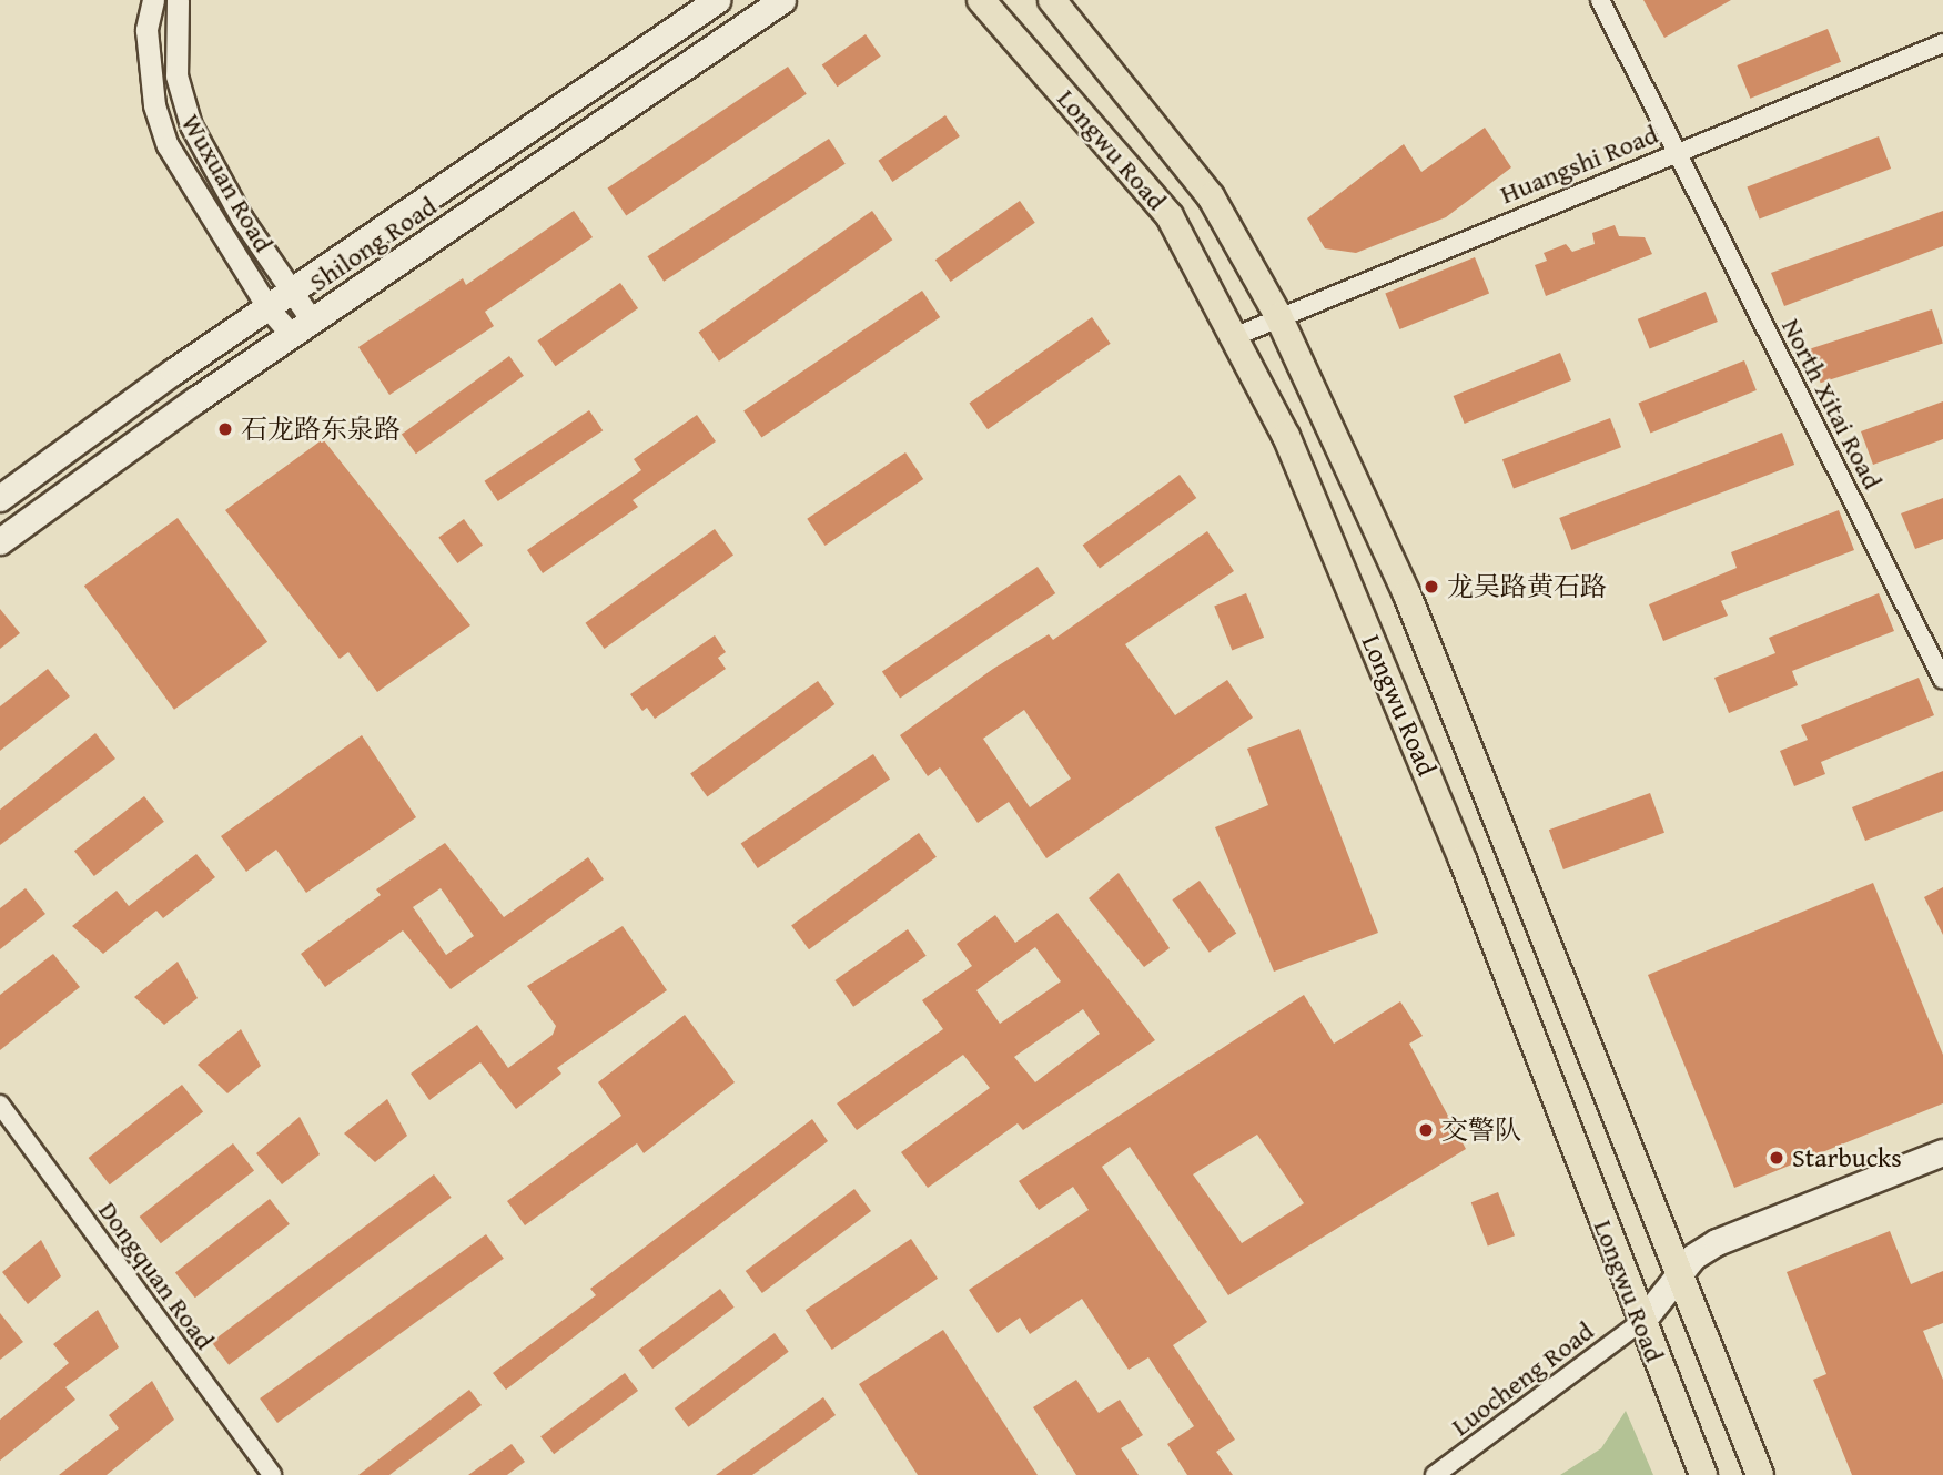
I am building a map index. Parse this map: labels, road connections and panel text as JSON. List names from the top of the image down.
{
  "streets": {
    "main road": ["Longwu Road", "Shilong Road"],
    "street": [
      "Huangshi Road",
      "Wuxuan Road",
      "North Xitai Road",
      "Dongquan Road",
      "Luocheng Road"
    ]
  },
  "crossings": [
    ["Longwu Road", "Huangshi Road"],
    ["Longwu Road", "Luocheng Road"],
    ["Huangshi Road", "North Xitai Road"],
    ["Wuxuan Road", "Shilong Road"]
  ],
  "places": [
    "石龙路东泉路",
    "龙吴路黄石路",
    "交警队",
    "Starbucks"
  ]
}
